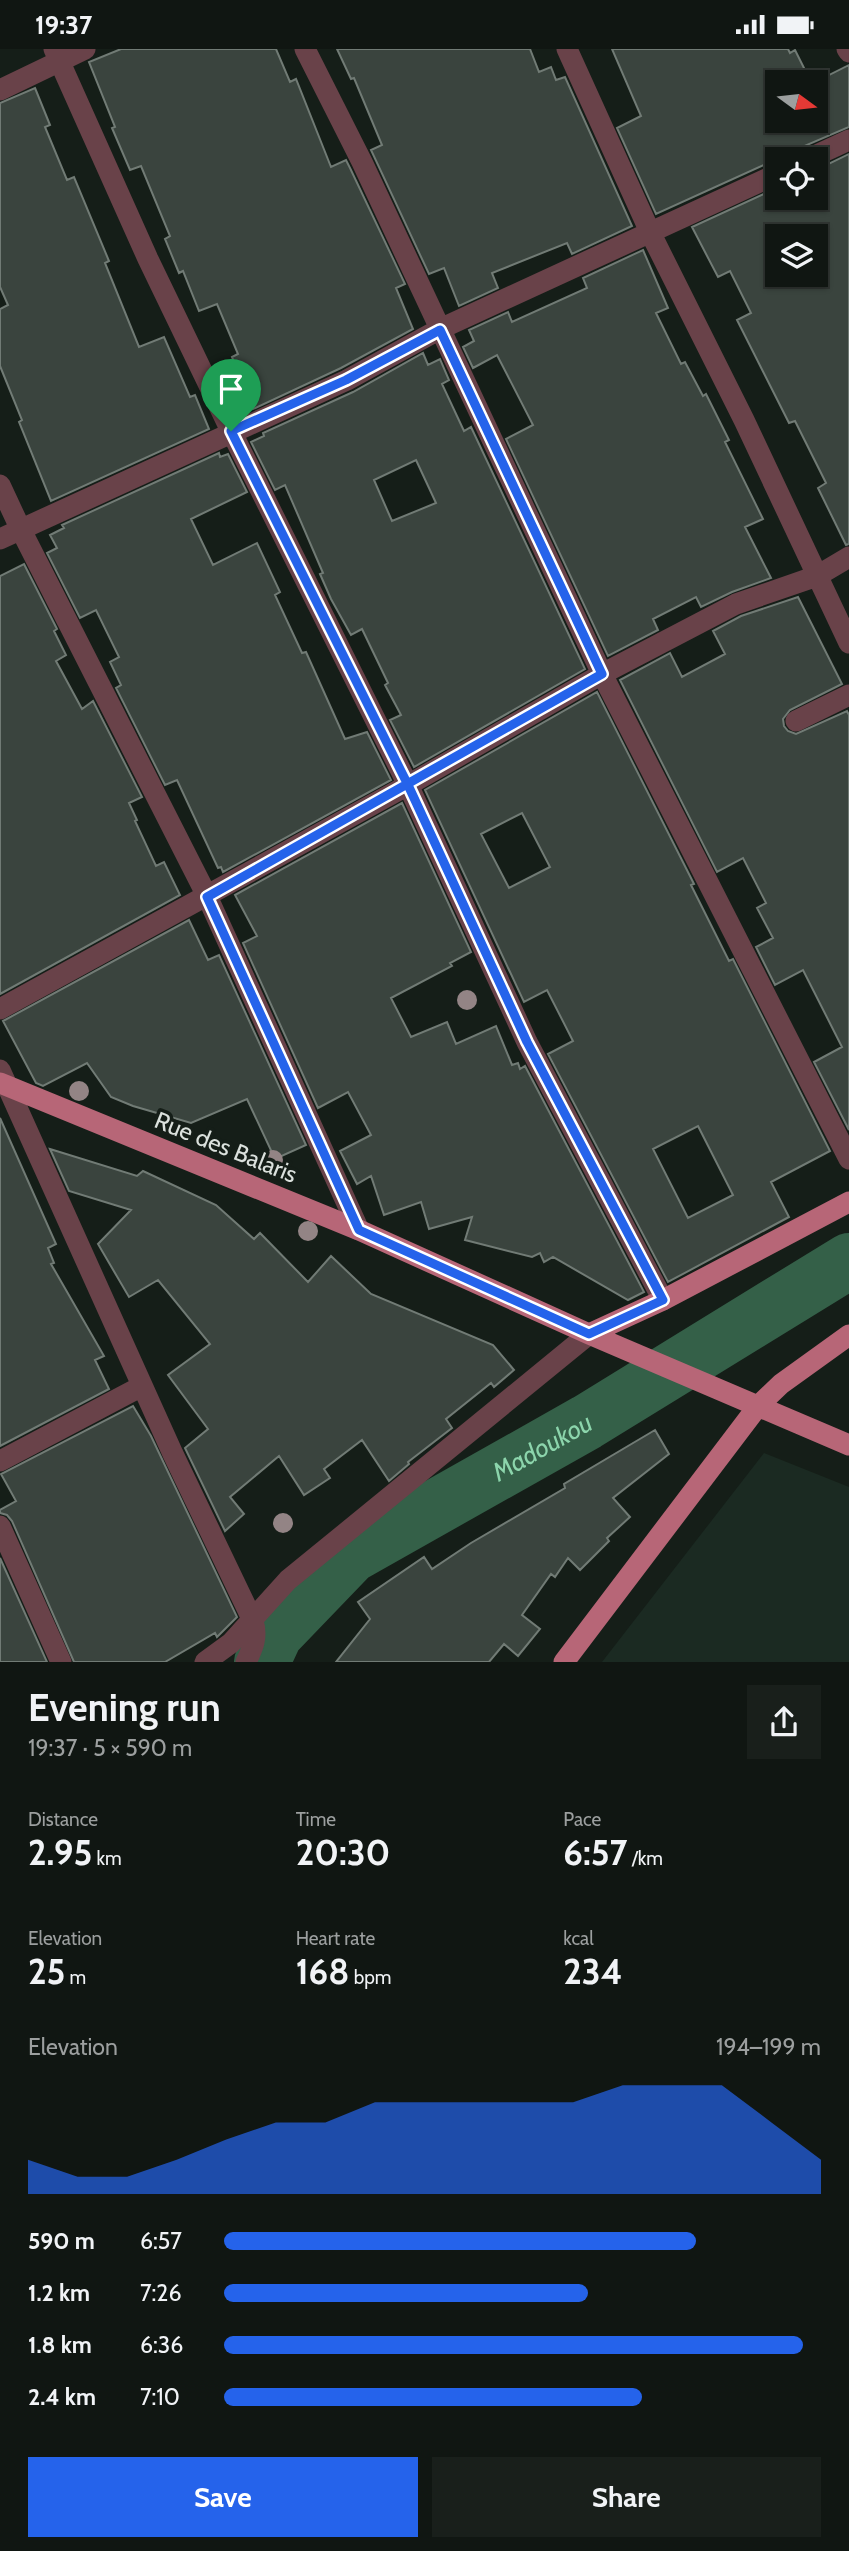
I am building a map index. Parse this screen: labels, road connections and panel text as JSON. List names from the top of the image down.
{
  "streets": {
    "main road": ["Rue des Balaris"]
  },
  "water": ["Madoukou"],
  "north": "right",
  "page": {
    "status": "19:37",
    "heading": ["Evening run", "19:37 · 5 × 590 m"],
    "stats": [
      ["Distance", "2.95 km"],
      ["Time", "20:30"],
      ["Pace", "6:57 /km"],
      ["Elevation", "25 m"],
      ["Heart rate", "168 bpm"],
      ["kcal", "234"]
    ],
    "chart": ["Elevation", "194–199 m"],
    "list": [
      {
        "name": "590 m",
        "note": "6:57"
      },
      {
        "name": "1.2 km",
        "note": "7:26"
      },
      {
        "name": "1.8 km",
        "note": "6:36"
      },
      {
        "name": "2.4 km",
        "note": "7:10"
      }
    ],
    "buttons": ["Save", "Share"]
  }
}
